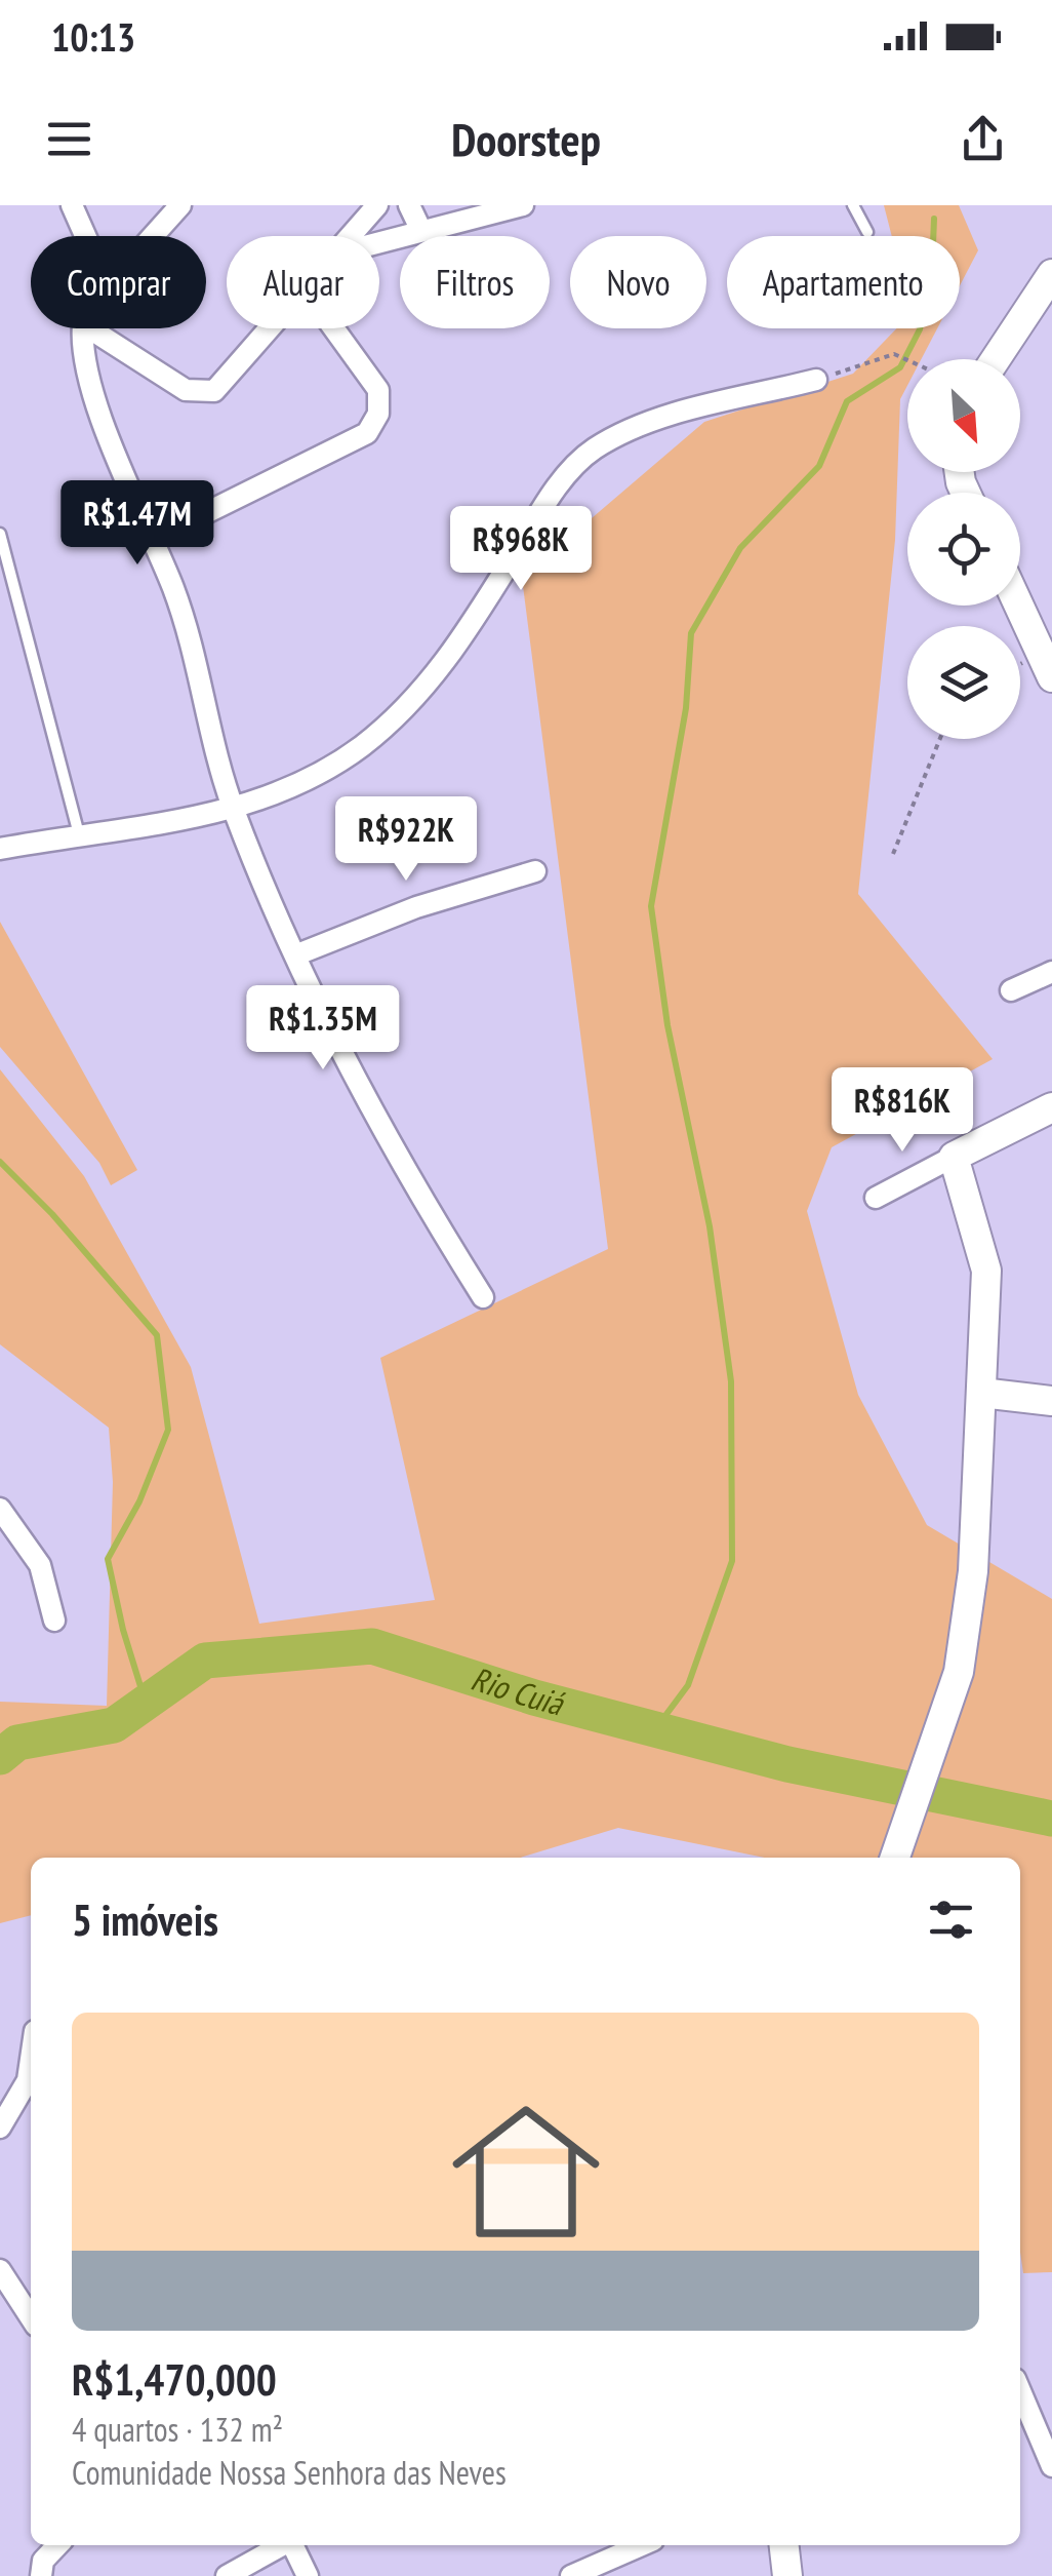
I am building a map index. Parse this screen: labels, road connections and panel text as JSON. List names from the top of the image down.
{
  "water": ["Rio Cuiá"],
  "north": "bottom right",
  "page": {
    "status": "10:13",
    "header": "Doorstep",
    "chip": [
      "Comprar",
      "Alugar",
      "Filtros",
      "Novo",
      "Apartamento"
    ],
    "price": [
      "R$1.47M",
      "R$968K",
      "R$922K",
      "R$1.35M",
      "R$816K"
    ],
    "heading": "5 imóveis",
    "list": [
      {
        "name": "R$1,470,000",
        "note": "4 quartos · 132 m² · Comunidade Nossa Senhora das Neves"
      }
    ]
  }
}
